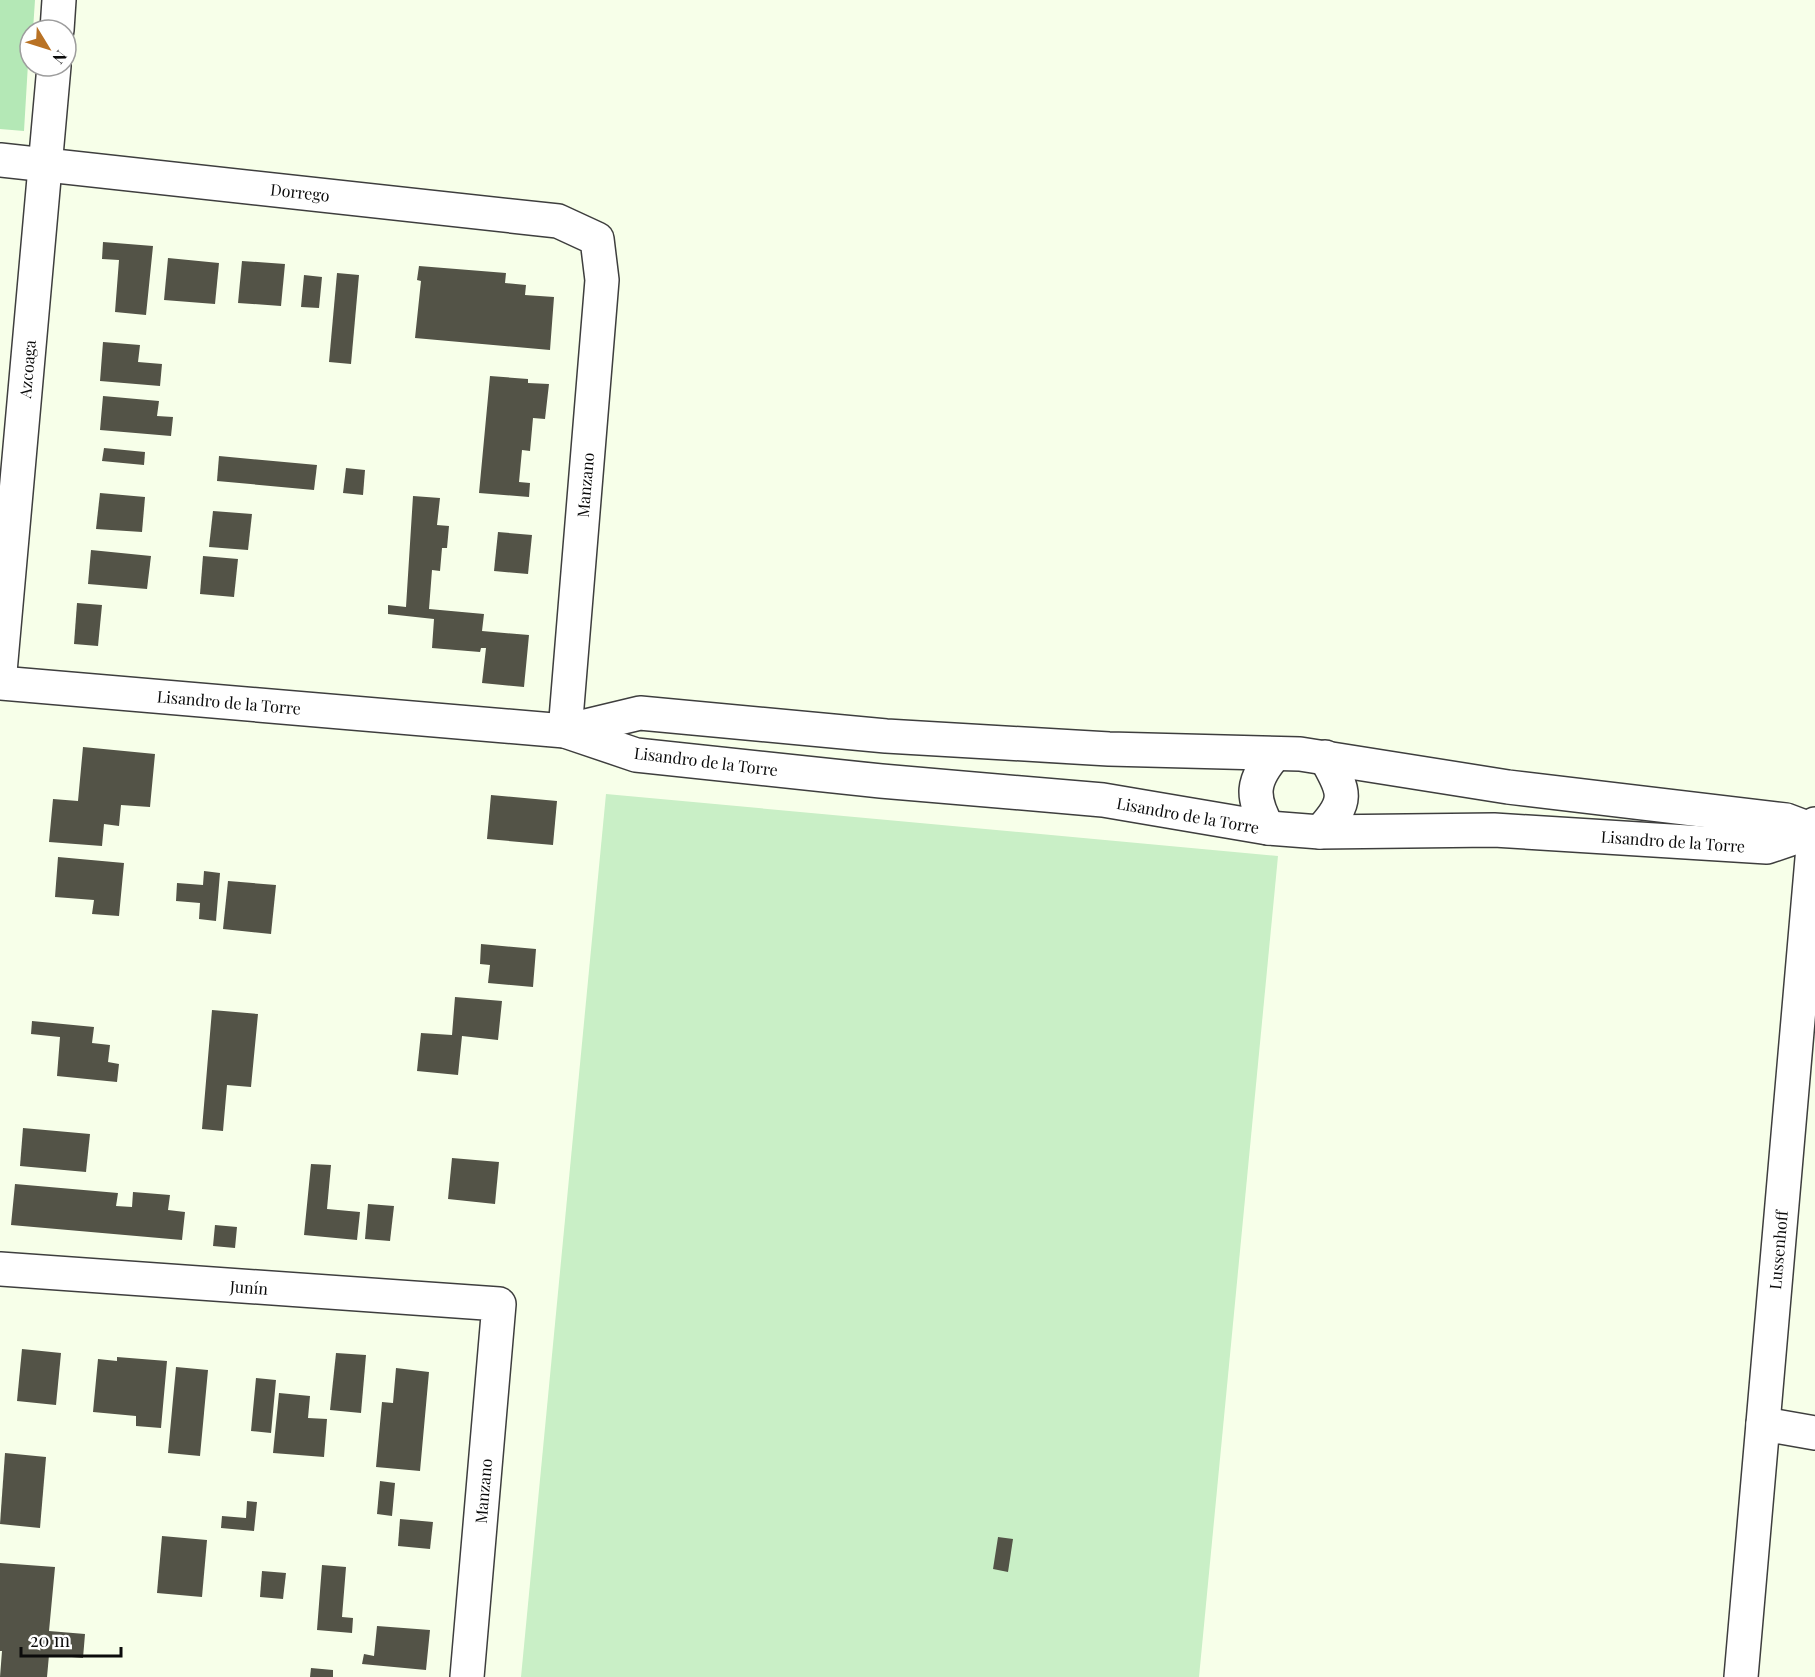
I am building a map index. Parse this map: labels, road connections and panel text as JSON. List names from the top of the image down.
{
  "streets": {
    "street": [
      "Dorrego",
      "Azcoaga",
      "Manzano",
      "Lisandro de la Torre",
      "Lussenhoff",
      "Junín"
    ]
  },
  "crossings": [
    ["Dorrego", "Azcoaga"],
    ["Dorrego", "Manzano"],
    ["Manzano", "Lisandro de la Torre"],
    ["Manzano", "Junín"],
    ["Lisandro de la Torre", "Lussenhoff"]
  ],
  "scale_bar": "20 m",
  "north": "bottom right"
}
